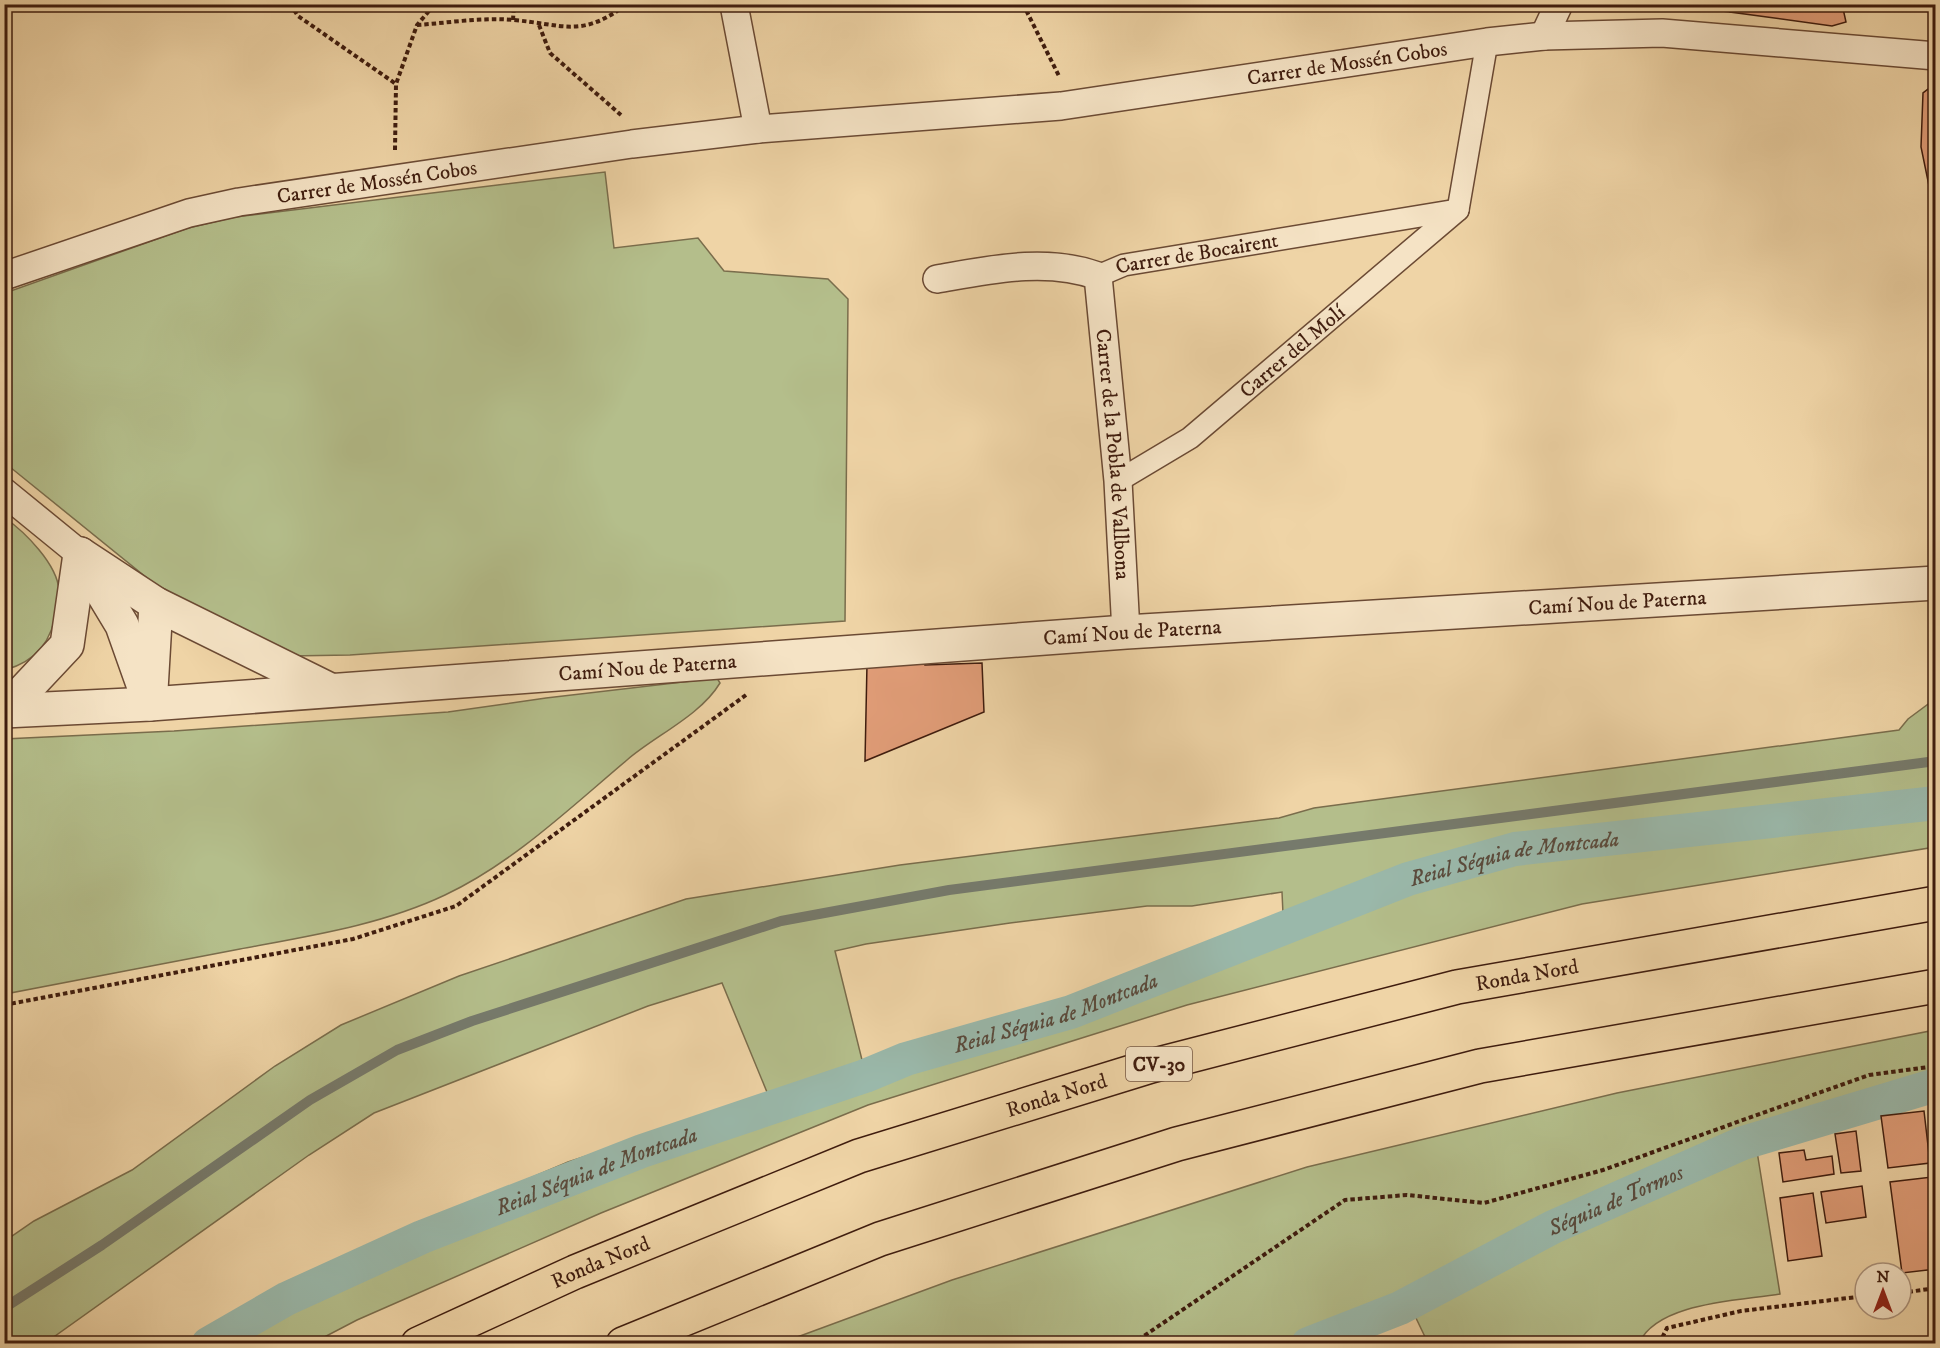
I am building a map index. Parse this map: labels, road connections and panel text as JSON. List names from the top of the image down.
{
  "streets": {
    "highway": ["Ronda Nord", "CV-30"],
    "street": [
      "Carrer de Mossén Cobos",
      "Carrer de Bocairent",
      "Carrer del Molí",
      "Carrer de la Pobla de Vallbona",
      "Camí Nou de Paterna"
    ]
  },
  "crossings": [
    ["Carrer de Bocairent", "Carrer del Molí"],
    ["Carrer de Bocairent", "Carrer de la Pobla de Vallbona"],
    ["Carrer del Molí", "Carrer de la Pobla de Vallbona"],
    ["Carrer de la Pobla de Vallbona", "Camí Nou de Paterna"]
  ],
  "water": ["Reial Séquia de Montcada", "Séquia de Tormos"],
  "north": "top"
}
